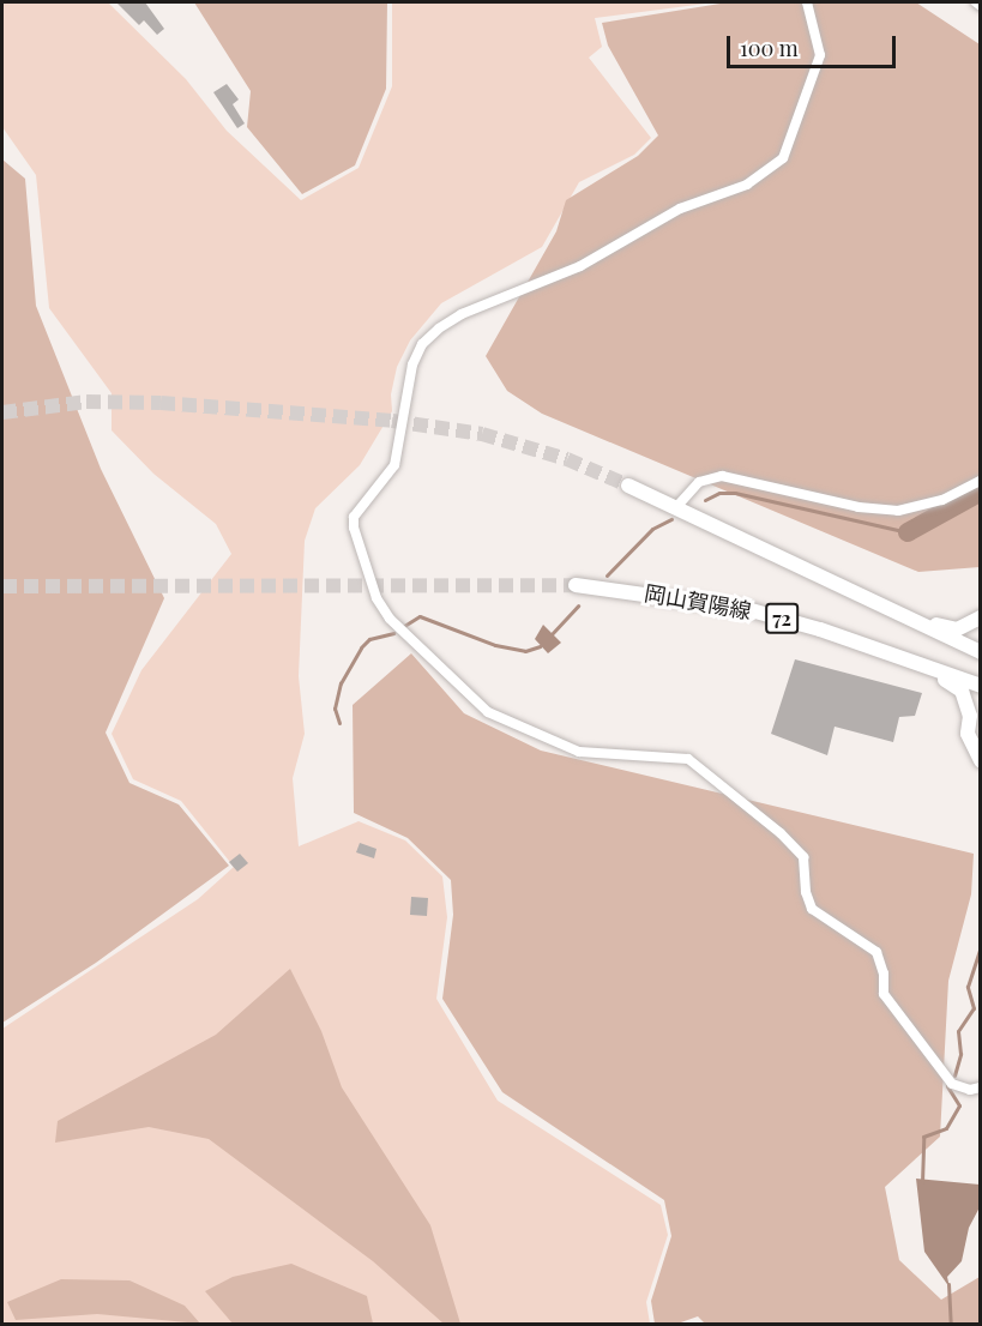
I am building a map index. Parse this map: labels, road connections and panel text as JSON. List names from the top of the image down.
{
  "streets": {
    "main road": ["岡山賀陽線", "72"]
  },
  "scale_bar": "100 m"
}
